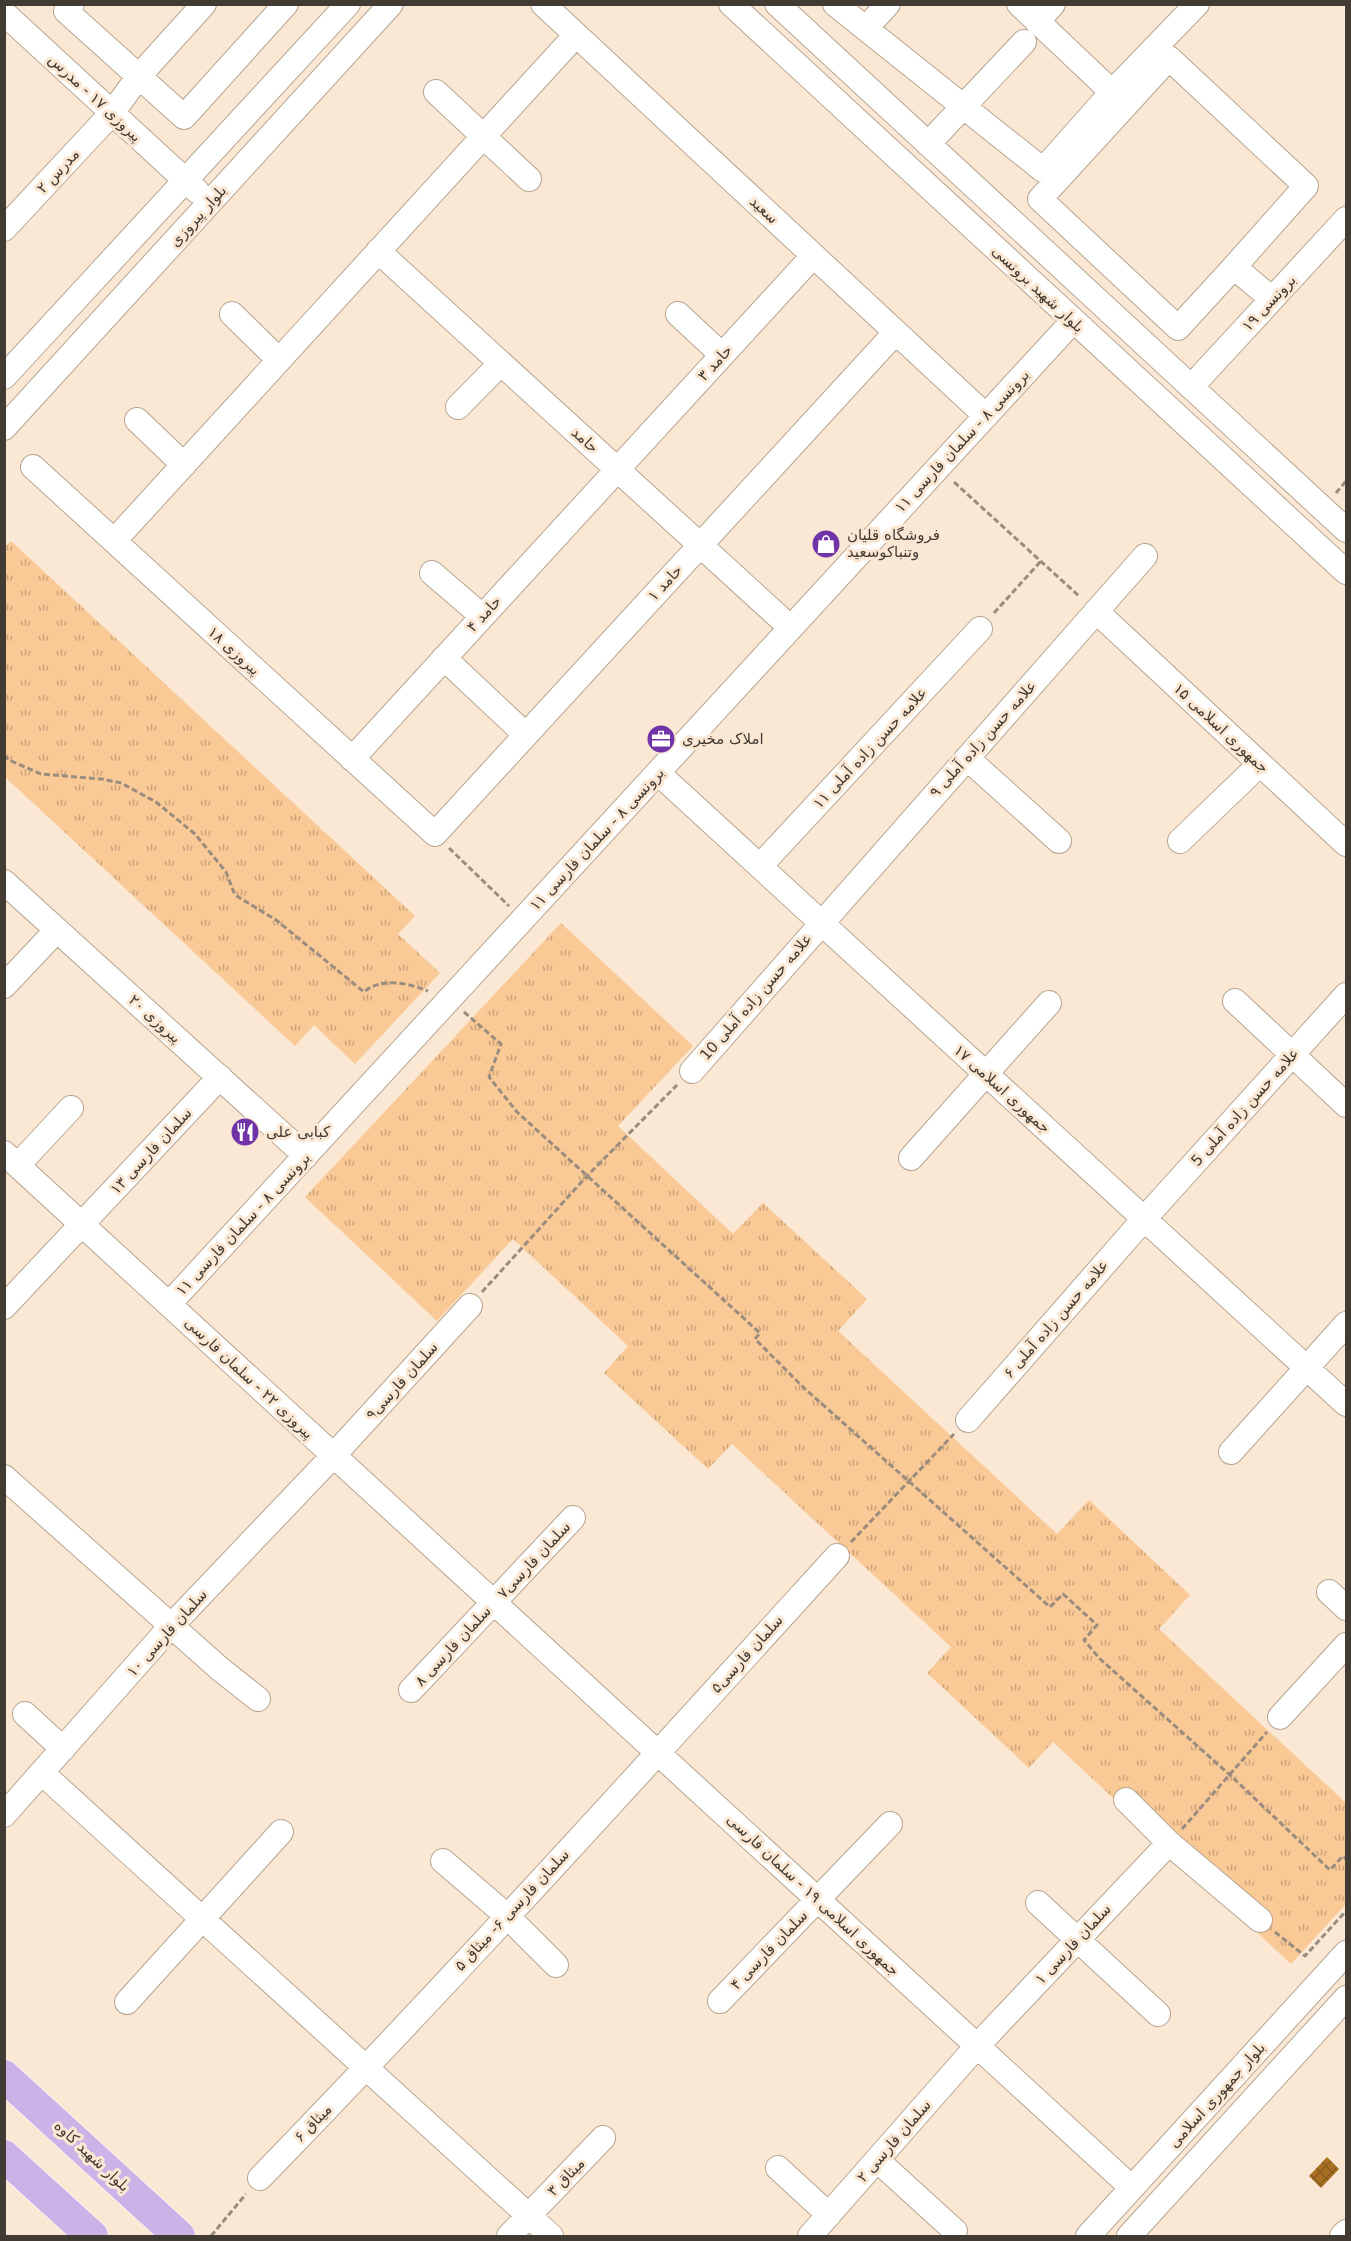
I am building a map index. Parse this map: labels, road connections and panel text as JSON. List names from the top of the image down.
{
  "streets": {
    "main road": ["بلوار شهید کاوه"],
    "street": [
      "پیروزی ۱۷ - مدرس",
      "مدرس ۲",
      "سعید",
      "بلوار پیروزی",
      "بلوار شهید برونسی",
      "برونسی ۱۹",
      "حامد ۳",
      "حامد",
      "برونسی ۸ - سلمان فارسی ۱۱",
      "حامد ۱",
      "حامد ۴",
      "پیروزی ۱۸",
      "جمهوری اسلامی ۱۵",
      "علامه حسن زاده آملی ۹",
      "علامه حسن زاده آملی ۱۱",
      "علامه حسن زاده آملی 10",
      "پیروزی ۲۰",
      "جمهوری اسلامی ۱۷",
      "علامه حسن زاده آملی 5",
      "سلمان فارسی ۱۳",
      "علامه حسن زاده آملی ۶",
      "پیروزی ۲۲ - سلمان فارسی",
      "سلمان فارسی۹",
      "سلمان فارسی۷",
      "سلمان فارسی ۱۰",
      "سلمان فارسی ۸",
      "سلمان فارسی۵",
      "جمهوری اسلامی ۱۹ - سلمان فارسی",
      "سلمان فارسی ۶- میثاق ۵",
      "سلمان فارسی ۱",
      "سلمان فارسی ۴",
      "بلوار جمهوری اسلامی",
      "میثاق ۶",
      "سلمان فارسی ۲",
      "میثاق ۳"
    ]
  },
  "crossings": [
    ["پیروزی ۱۷ - مدرس", "مدرس ۲"],
    ["پیروزی ۱۷ - مدرس", "بلوار پیروزی"],
    ["سعید", "حامد ۳"],
    ["سعید", "برونسی ۸ - سلمان فارسی ۱۱"],
    ["سعید", "حامد ۱"],
    ["بلوار شهید برونسی", "برونسی ۱۹"],
    ["بلوار شهید برونسی", "برونسی ۸ - سلمان فارسی ۱۱"],
    ["حامد ۳", "حامد"],
    ["حامد ۳", "حامد ۴"],
    ["حامد", "برونسی ۸ - سلمان فارسی ۱۱"],
    ["حامد", "حامد ۱"],
    ["حامد", "حامد ۴"],
    ["برونسی ۸ - سلمان فارسی ۱۱", "پیروزی ۲۰"],
    ["برونسی ۸ - سلمان فارسی ۱۱", "جمهوری اسلامی ۱۷"],
    ["برونسی ۸ - سلمان فارسی ۱۱", "پیروزی ۲۲ - سلمان فارسی"],
    ["حامد ۱", "پیروزی ۱۸"],
    ["حامد ۴", "پیروزی ۱۸"],
    ["جمهوری اسلامی ۱۵", "علامه حسن زاده آملی ۹"],
    ["علامه حسن زاده آملی ۹", "علامه حسن زاده آملی 10"],
    ["علامه حسن زاده آملی ۹", "جمهوری اسلامی ۱۷"],
    ["علامه حسن زاده آملی ۱۱", "جمهوری اسلامی ۱۷"],
    ["علامه حسن زاده آملی 10", "جمهوری اسلامی ۱۷"],
    ["پیروزی ۲۰", "سلمان فارسی ۱۳"],
    ["جمهوری اسلامی ۱۷", "علامه حسن زاده آملی 5"],
    ["جمهوری اسلامی ۱۷", "علامه حسن زاده آملی ۶"],
    ["علامه حسن زاده آملی 5", "علامه حسن زاده آملی ۶"],
    ["سلمان فارسی ۱۳", "پیروزی ۲۲ - سلمان فارسی"],
    ["پیروزی ۲۲ - سلمان فارسی", "سلمان فارسی۹"],
    ["پیروزی ۲۲ - سلمان فارسی", "سلمان فارسی۷"],
    ["پیروزی ۲۲ - سلمان فارسی", "سلمان فارسی ۱۰"],
    ["پیروزی ۲۲ - سلمان فارسی", "سلمان فارسی ۸"],
    ["پیروزی ۲۲ - سلمان فارسی", "جمهوری اسلامی ۱۹ - سلمان فارسی"],
    ["سلمان فارسی۹", "سلمان فارسی ۱۰"],
    ["سلمان فارسی۷", "سلمان فارسی ۸"],
    ["سلمان فارسی۷", "جمهوری اسلامی ۱۹ - سلمان فارسی"],
    ["سلمان فارسی ۸", "جمهوری اسلامی ۱۹ - سلمان فارسی"],
    ["سلمان فارسی۵", "جمهوری اسلامی ۱۹ - سلمان فارسی"],
    ["سلمان فارسی۵", "سلمان فارسی ۶- میثاق ۵"],
    ["جمهوری اسلامی ۱۹ - سلمان فارسی", "سلمان فارسی ۶- میثاق ۵"],
    ["جمهوری اسلامی ۱۹ - سلمان فارسی", "سلمان فارسی ۱"],
    ["جمهوری اسلامی ۱۹ - سلمان فارسی", "سلمان فارسی ۴"],
    ["جمهوری اسلامی ۱۹ - سلمان فارسی", "بلوار جمهوری اسلامی"],
    ["جمهوری اسلامی ۱۹ - سلمان فارسی", "سلمان فارسی ۲"],
    ["سلمان فارسی ۶- میثاق ۵", "میثاق ۶"],
    ["سلمان فارسی ۱", "سلمان فارسی ۲"]
  ],
  "places": {
    "shop": ["فروشگاه قلیان وتنباکوسعید"],
    "office": ["املاک مخیری"],
    "restaurant": ["کبابی علی"]
  }
}
